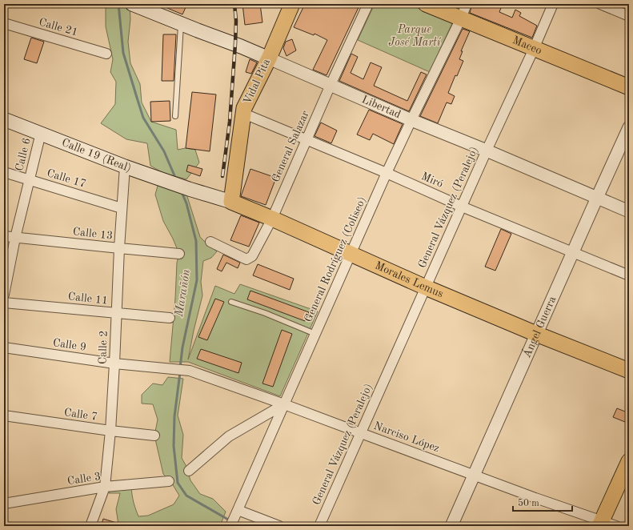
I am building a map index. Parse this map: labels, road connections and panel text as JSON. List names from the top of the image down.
{
  "streets": {
    "main road": [
      "Maceo",
      "Vidal Pita",
      "Libertad",
      "Calle 19 (Real)",
      "Morales Lemus"
    ],
    "street": [
      "Calle 21",
      "General Salazar",
      "Calle 6",
      "Calle 17",
      "Miró",
      "General Vázquez (Peralejo)",
      "Calle 13",
      "General Rodríguez (Coliseo)",
      "Calle 11",
      "Ángel Guerra",
      "Calle 9",
      "Calle 2",
      "Calle 7",
      "Narciso López",
      "Calle 3"
    ]
  },
  "crossings": [
    ["Maceo", "General Vázquez (Peralejo)"],
    ["Maceo", "General Rodríguez (Coliseo)"],
    ["Vidal Pita", "Libertad"],
    ["Vidal Pita", "Miró"],
    ["Vidal Pita", "Morales Lemus"],
    ["Libertad", "General Salazar"],
    ["Libertad", "General Vázquez (Peralejo)"],
    ["Libertad", "General Rodríguez (Coliseo)"],
    ["Libertad", "Ángel Guerra"],
    ["General Salazar", "Miró"],
    ["General Salazar", "Morales Lemus"],
    ["Calle 6", "Calle 19 (Real)"],
    ["Calle 6", "Calle 17"],
    ["Calle 6", "Calle 13"],
    ["Calle 19 (Real)", "Morales Lemus"],
    ["Calle 19 (Real)", "Calle 2"],
    ["Calle 17", "Calle 2"],
    ["Miró", "General Vázquez (Peralejo)"],
    ["Miró", "General Rodríguez (Coliseo)"],
    ["Miró", "Ángel Guerra"],
    ["General Vázquez (Peralejo)", "Morales Lemus"],
    ["General Vázquez (Peralejo)", "Narciso López"],
    ["Calle 13", "Calle 2"],
    ["General Rodríguez (Coliseo)", "Morales Lemus"],
    ["General Rodríguez (Coliseo)", "Narciso López"],
    ["Morales Lemus", "Ángel Guerra"],
    ["Calle 11", "Calle 2"],
    ["Ángel Guerra", "Narciso López"],
    ["Calle 9", "Calle 2"],
    ["Calle 9", "Narciso López"],
    ["Calle 2", "Calle 7"],
    ["Calle 2", "Calle 3"]
  ],
  "water": ["Marañón"],
  "parks": ["Parque José Martí"],
  "scale_bar": "50 m"
}
